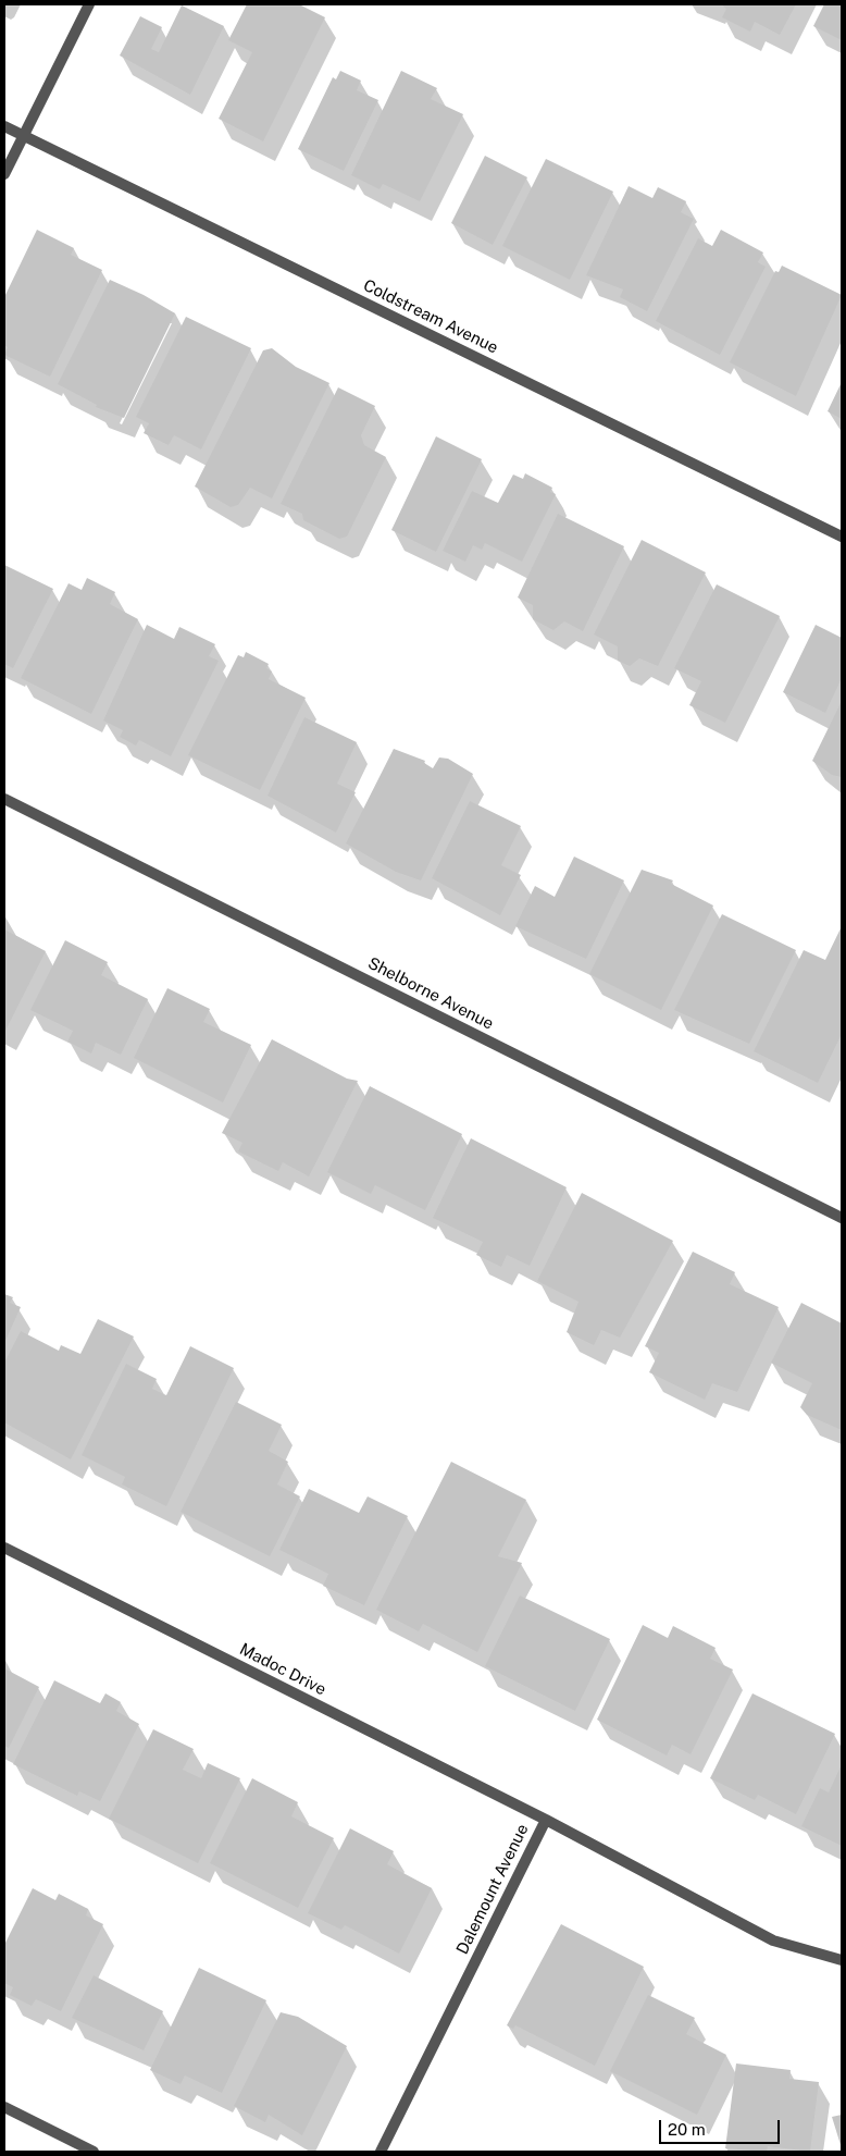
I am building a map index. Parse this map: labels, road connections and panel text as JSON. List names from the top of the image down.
{
  "streets": {
    "street": [
      "Coldstream Avenue",
      "Shelborne Avenue",
      "Madoc Drive",
      "Dalemount Avenue"
    ]
  },
  "crossings": [
    ["Madoc Drive", "Dalemount Avenue"]
  ],
  "scale_bar": "20 m"
}
